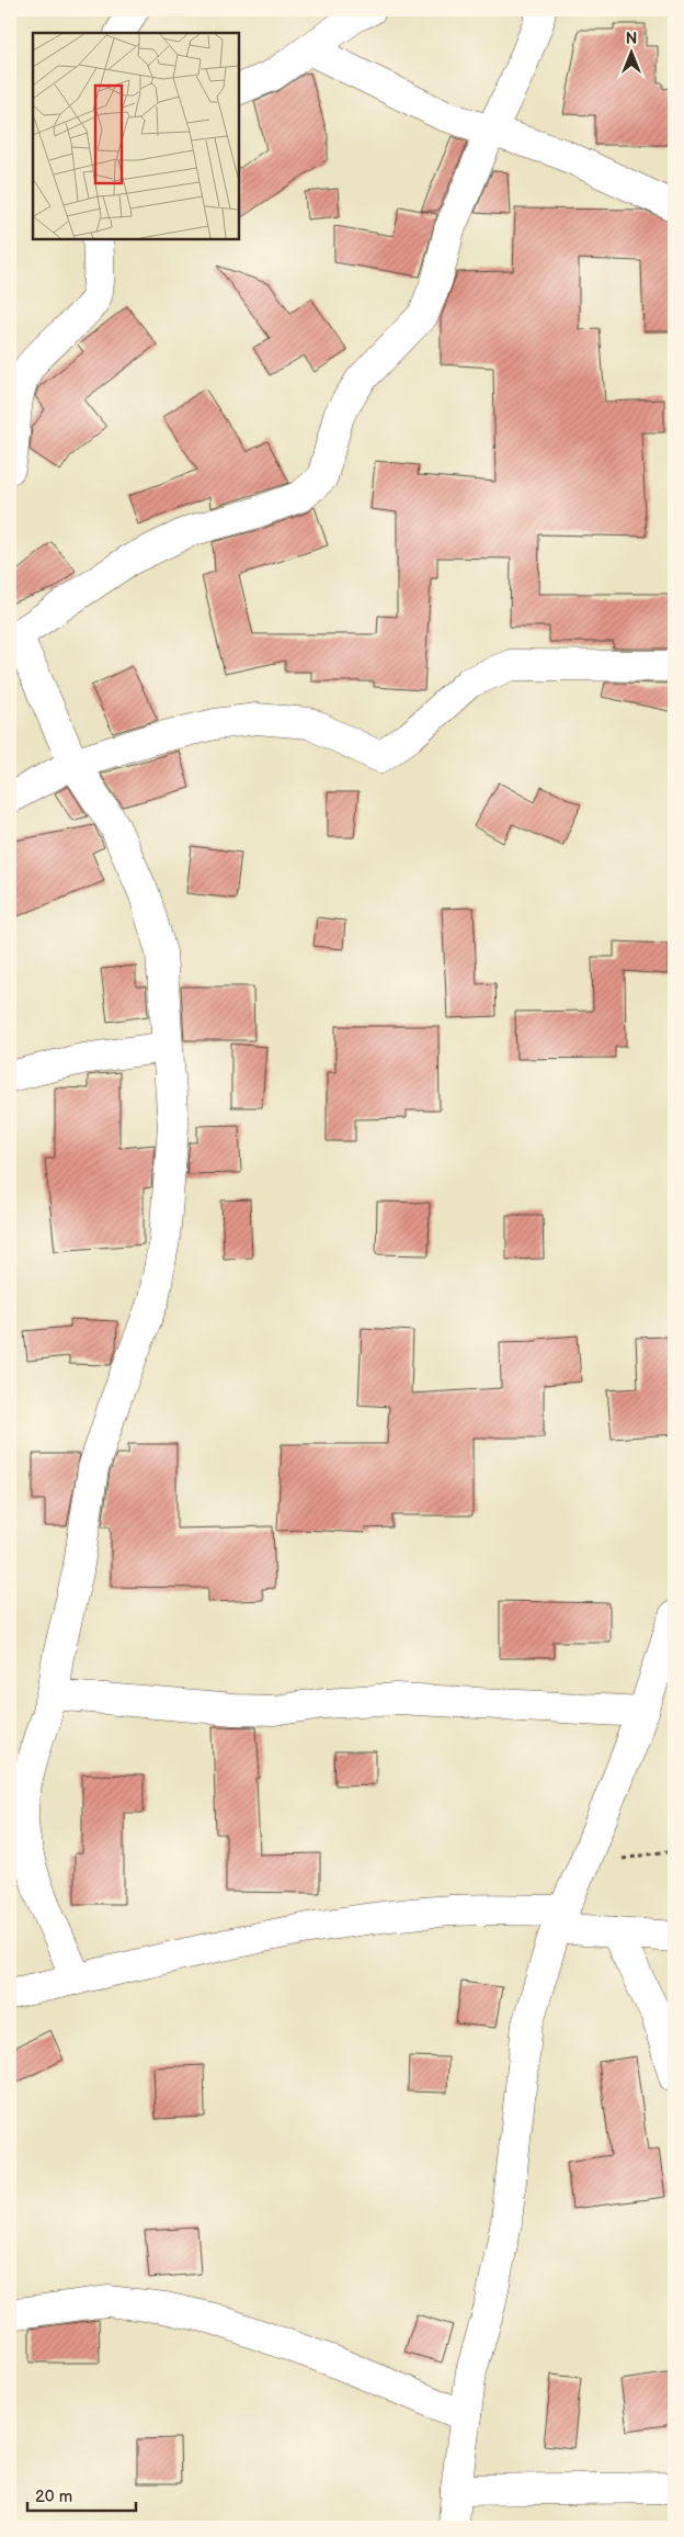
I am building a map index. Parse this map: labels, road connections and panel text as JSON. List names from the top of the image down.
{
  "scale_bar": "20 m",
  "north": "top"
}
